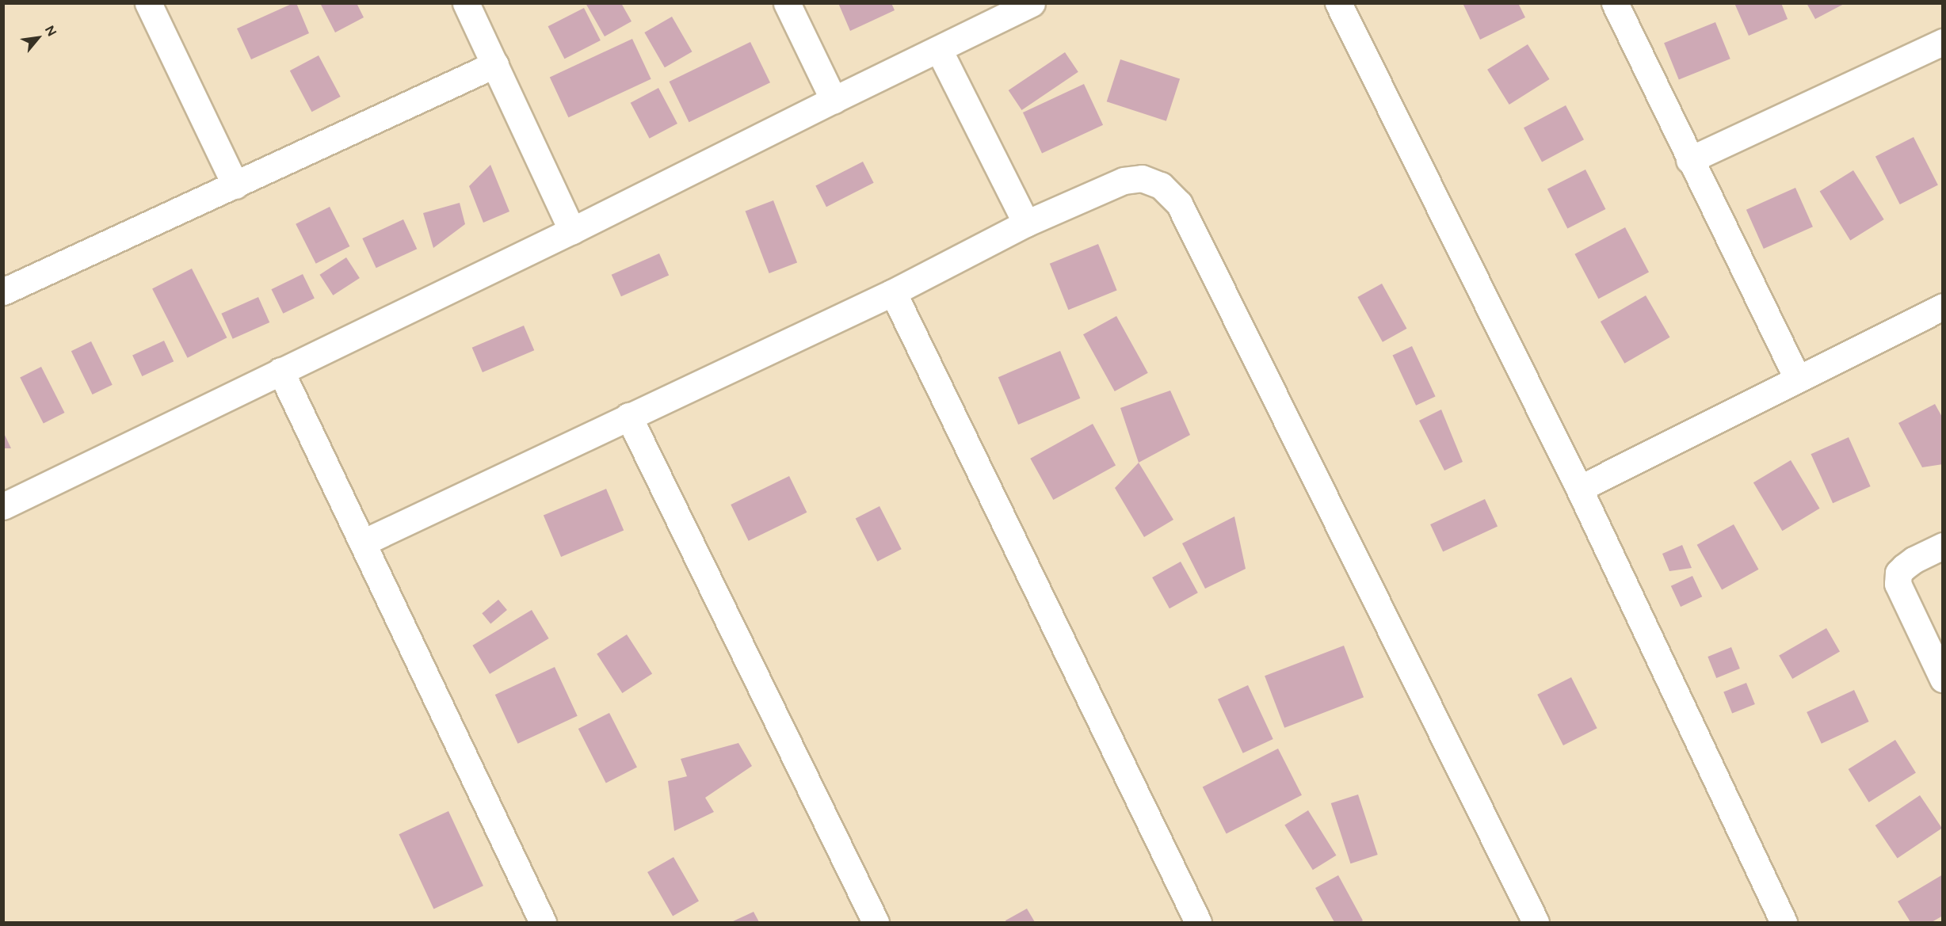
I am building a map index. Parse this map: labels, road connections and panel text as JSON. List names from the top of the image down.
{
  "north": "top right"
}
